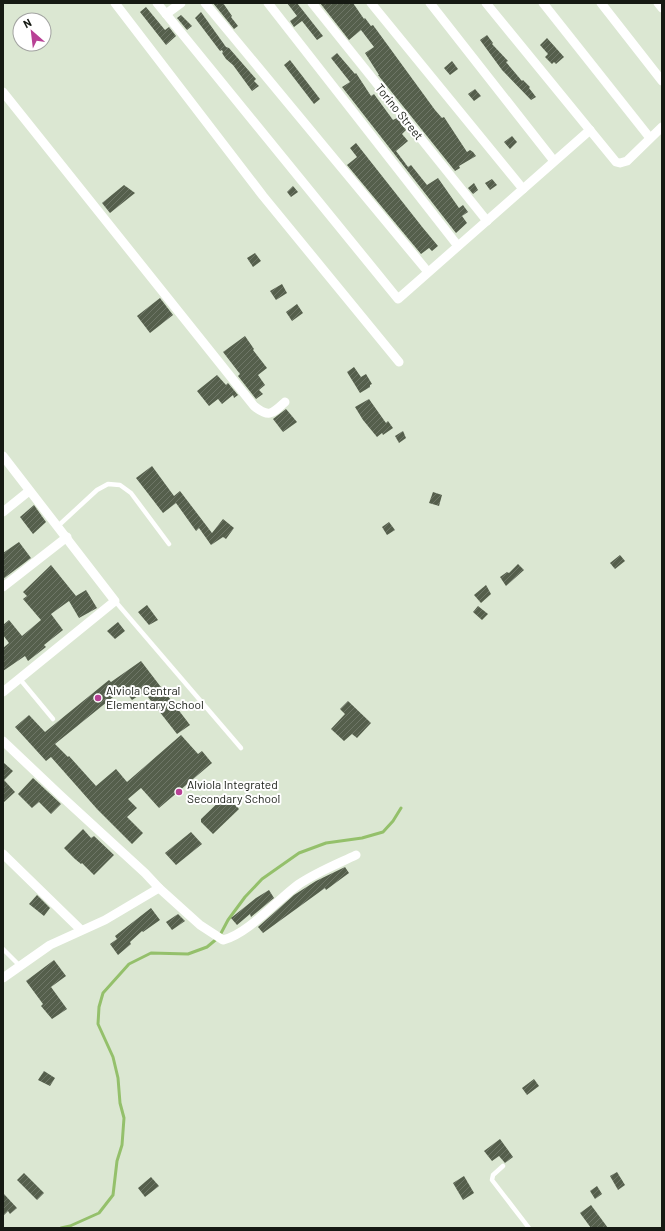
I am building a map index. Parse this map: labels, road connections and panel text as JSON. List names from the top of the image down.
{
  "streets": {
    "street": ["Torino Street"]
  },
  "places": ["Alviola Central Elementary School", "Alviola Integrated Secondary School"],
  "north": "top left"
}
